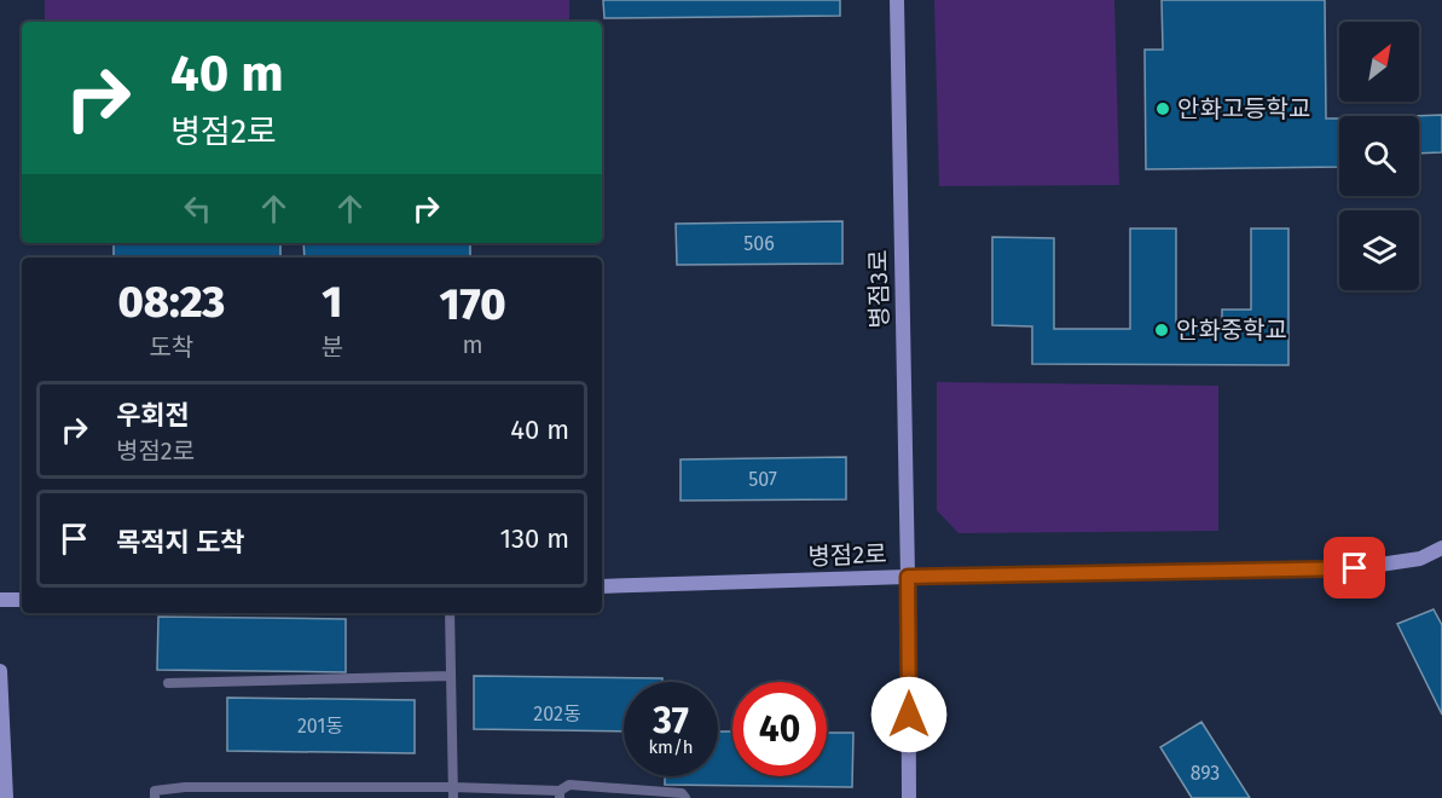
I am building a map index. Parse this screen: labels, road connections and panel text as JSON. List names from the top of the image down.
{
  "streets": {
    "street": ["병점3로", "병점2로"]
  },
  "crossings": [
    ["병점3로", "병점2로"]
  ],
  "places": ["안화고등학교", "안화중학교"],
  "house_numbers": [
    "506",
    "507",
    "202동",
    "201동",
    "893"
  ],
  "north": "top right",
  "page": {
    "turn": ["40 m", "병점2로"],
    "eta": [
      "08:23",
      "도착",
      "1",
      "분",
      "170",
      "m"
    ],
    "list": [
      {
        "name": "우회전",
        "note": "병점2로",
        "value": "40 m"
      },
      {
        "name": "목적지 도착",
        "value": "130 m"
      }
    ],
    "speed": "37 km/h",
    "limit": "40"
  }
}
